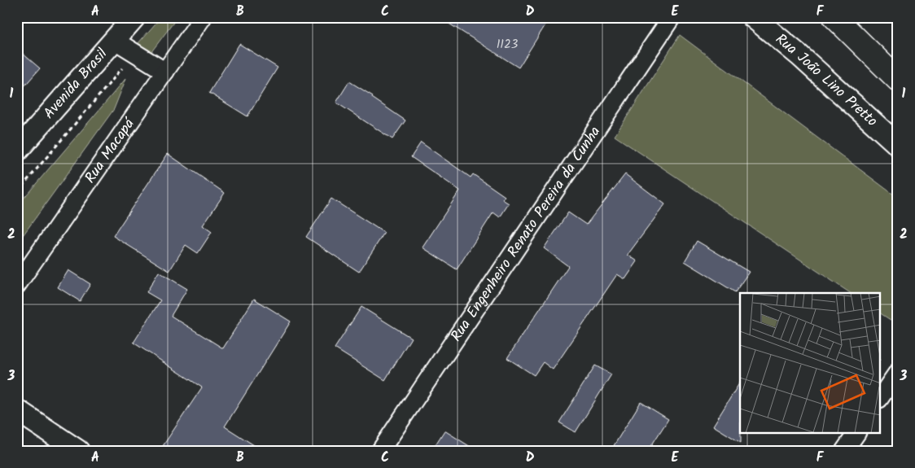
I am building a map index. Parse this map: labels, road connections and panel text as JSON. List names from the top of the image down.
{
  "streets": {
    "street": [
      "Rua João Lino Pretto",
      "Avenida Brasil",
      "Rua Macapá",
      "Rua Engenheiro Renato Pereira da Cunha"
    ]
  },
  "house_numbers": ["1123"],
  "grid": {
    "columns": [
      "A",
      "B",
      "C",
      "D",
      "E",
      "F"
    ],
    "rows": ["1", "2", "3"]
  }
}
